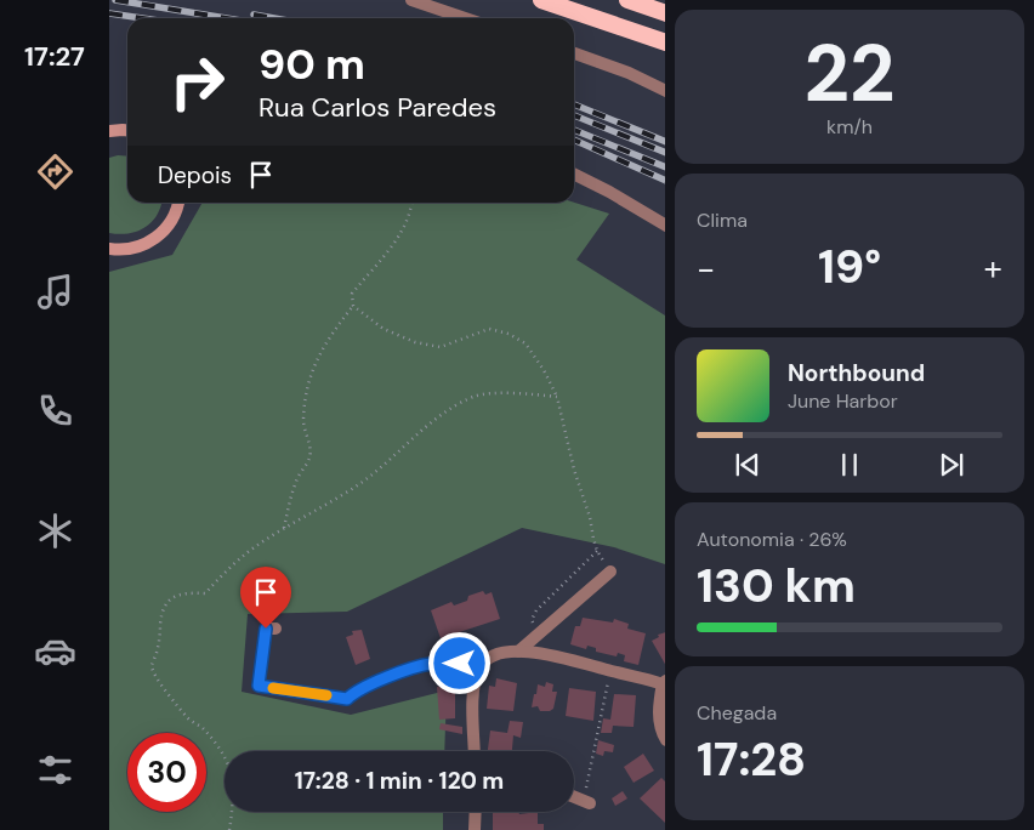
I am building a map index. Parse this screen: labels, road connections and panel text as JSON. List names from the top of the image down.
{
  "page": {
    "tabs": "17:27",
    "tile": [
      ["22", "km/h"],
      "Clima",
      ["Autonomia · 26%", "130 km"],
      ["Chegada", "17:28"]
    ],
    "turn": ["90 m", "Rua Carlos Paredes"],
    "then": "Depois",
    "heat": ["−", "19°", "+"],
    "song": ["Northbound", "June Harbor"],
    "limit": "30",
    "trip": "17:28 · 1 min · 120 m"
  }
}
